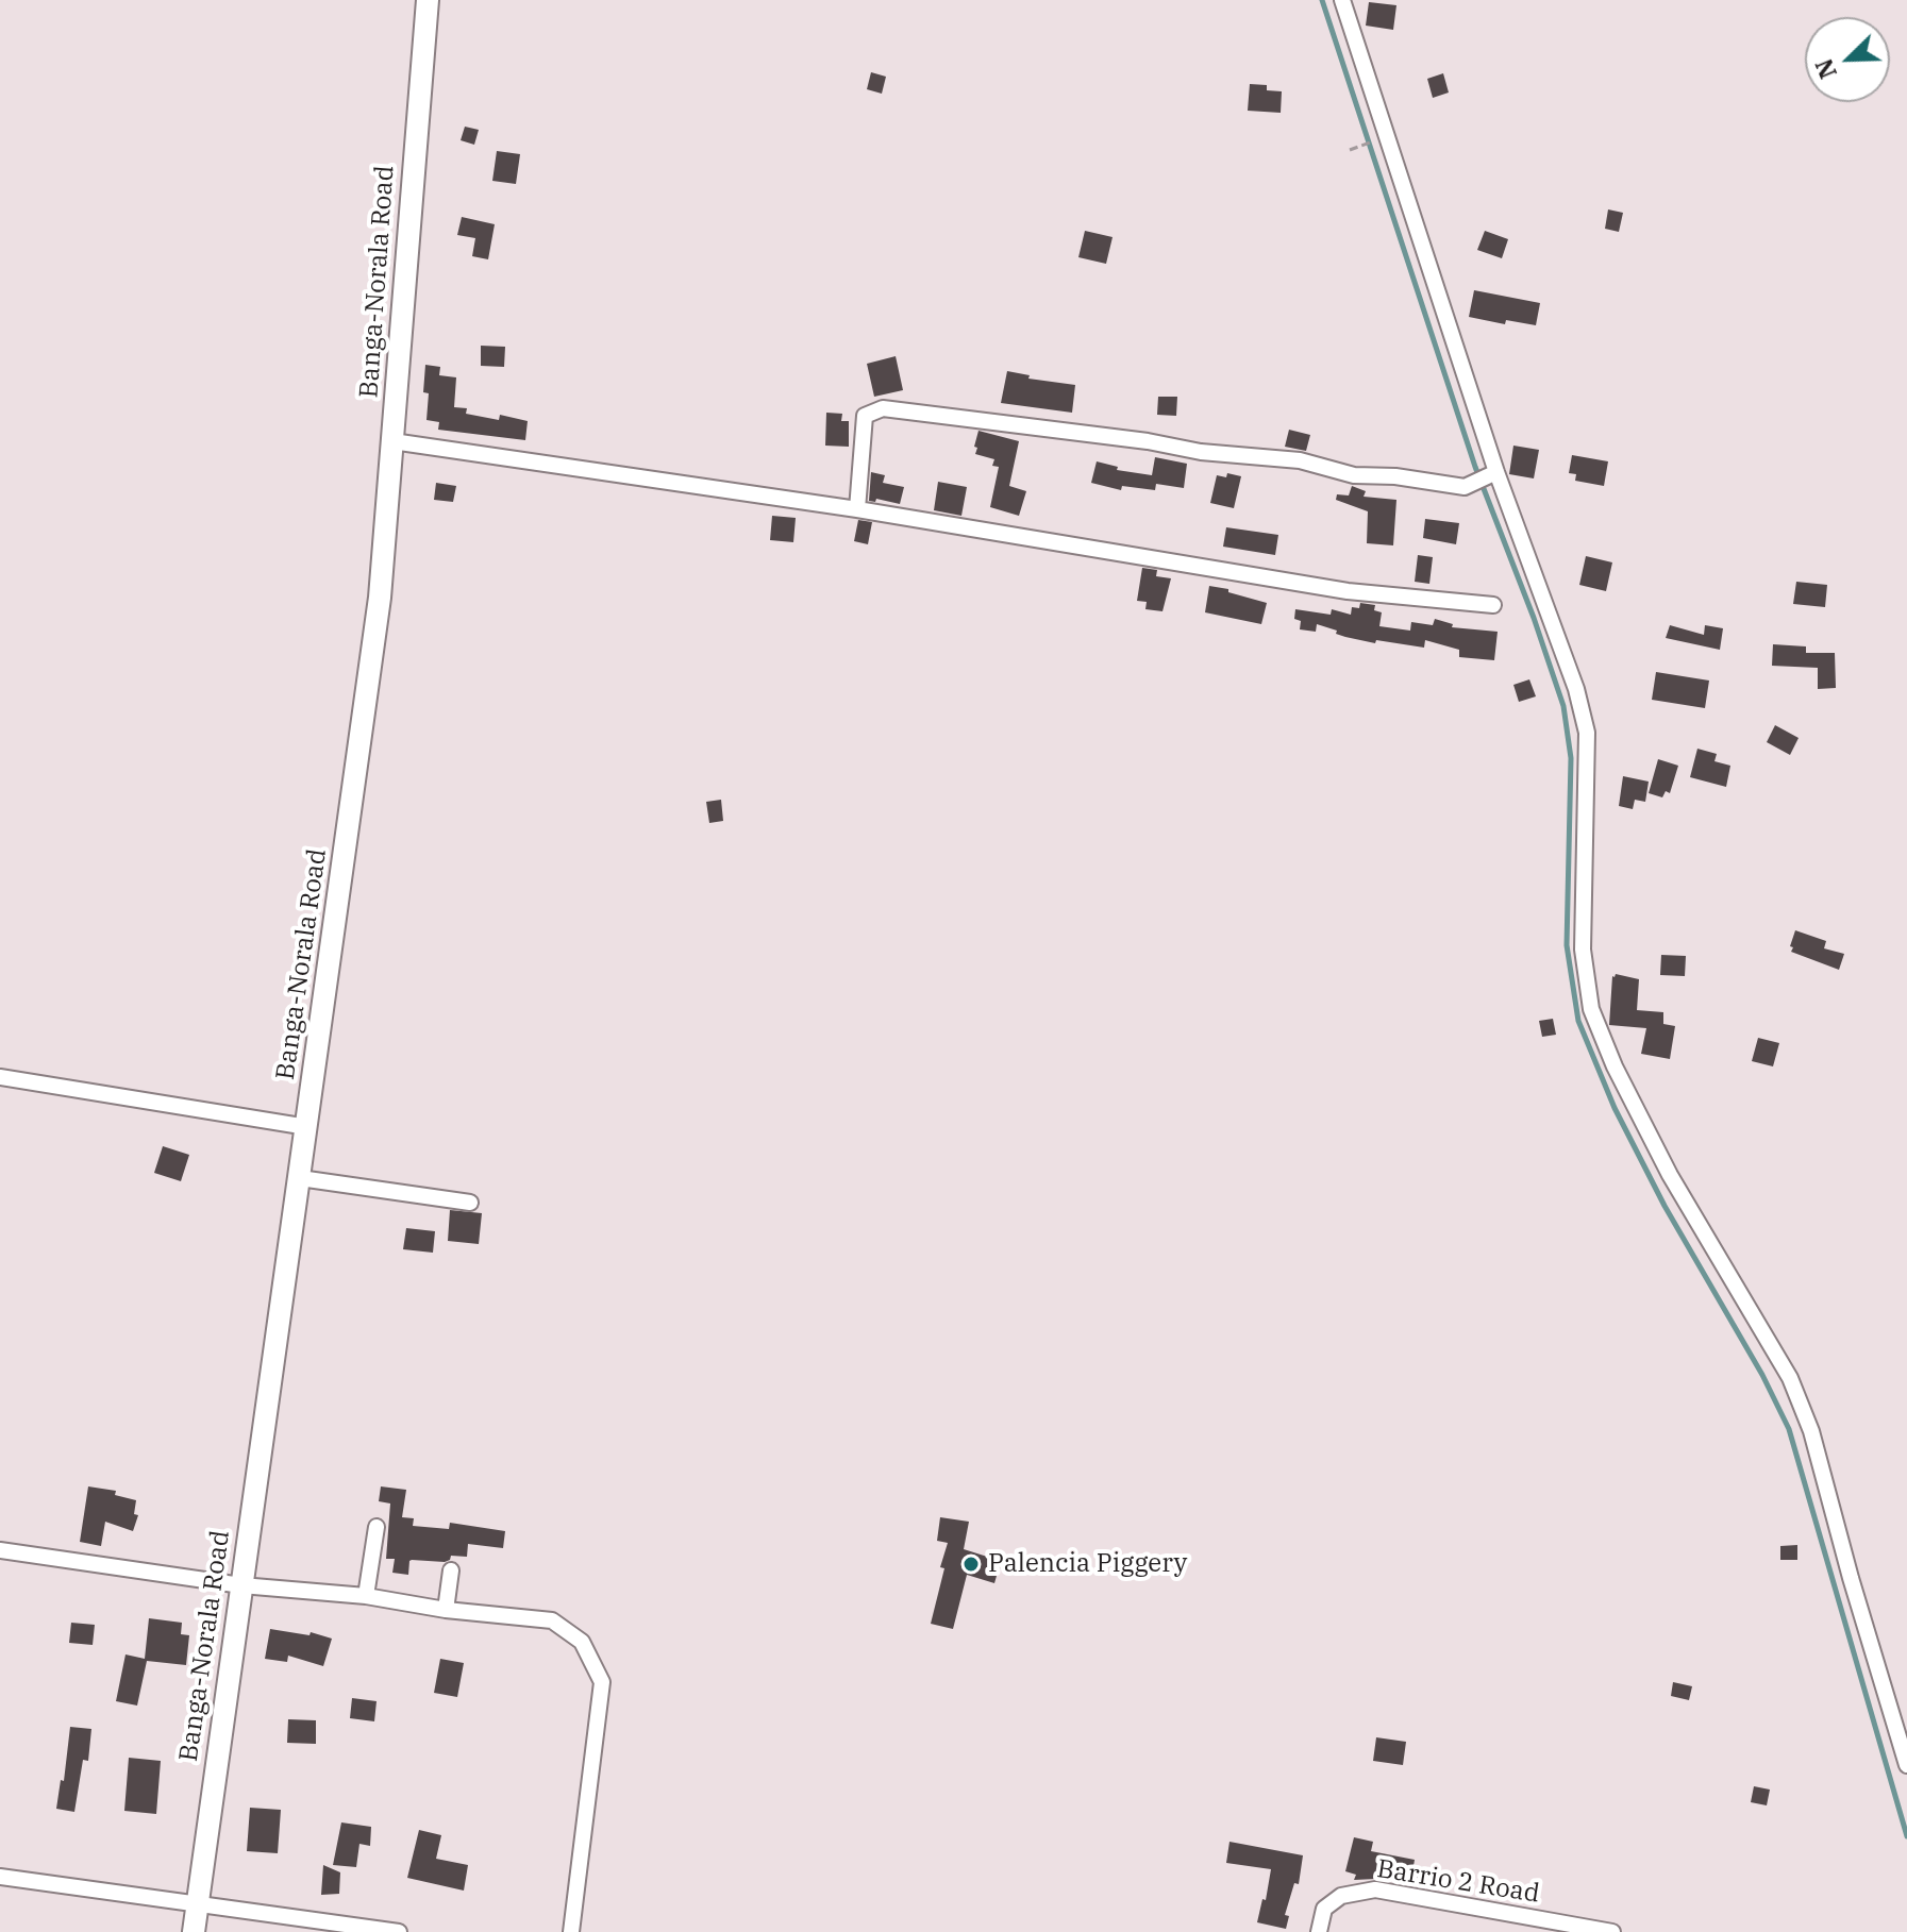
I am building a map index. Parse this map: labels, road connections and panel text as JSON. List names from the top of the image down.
{
  "streets": {
    "main road": ["Banga-Norala Road"],
    "street": ["Barrio 2 Road"]
  },
  "places": ["Palencia Piggery"],
  "north": "bottom left"
}
